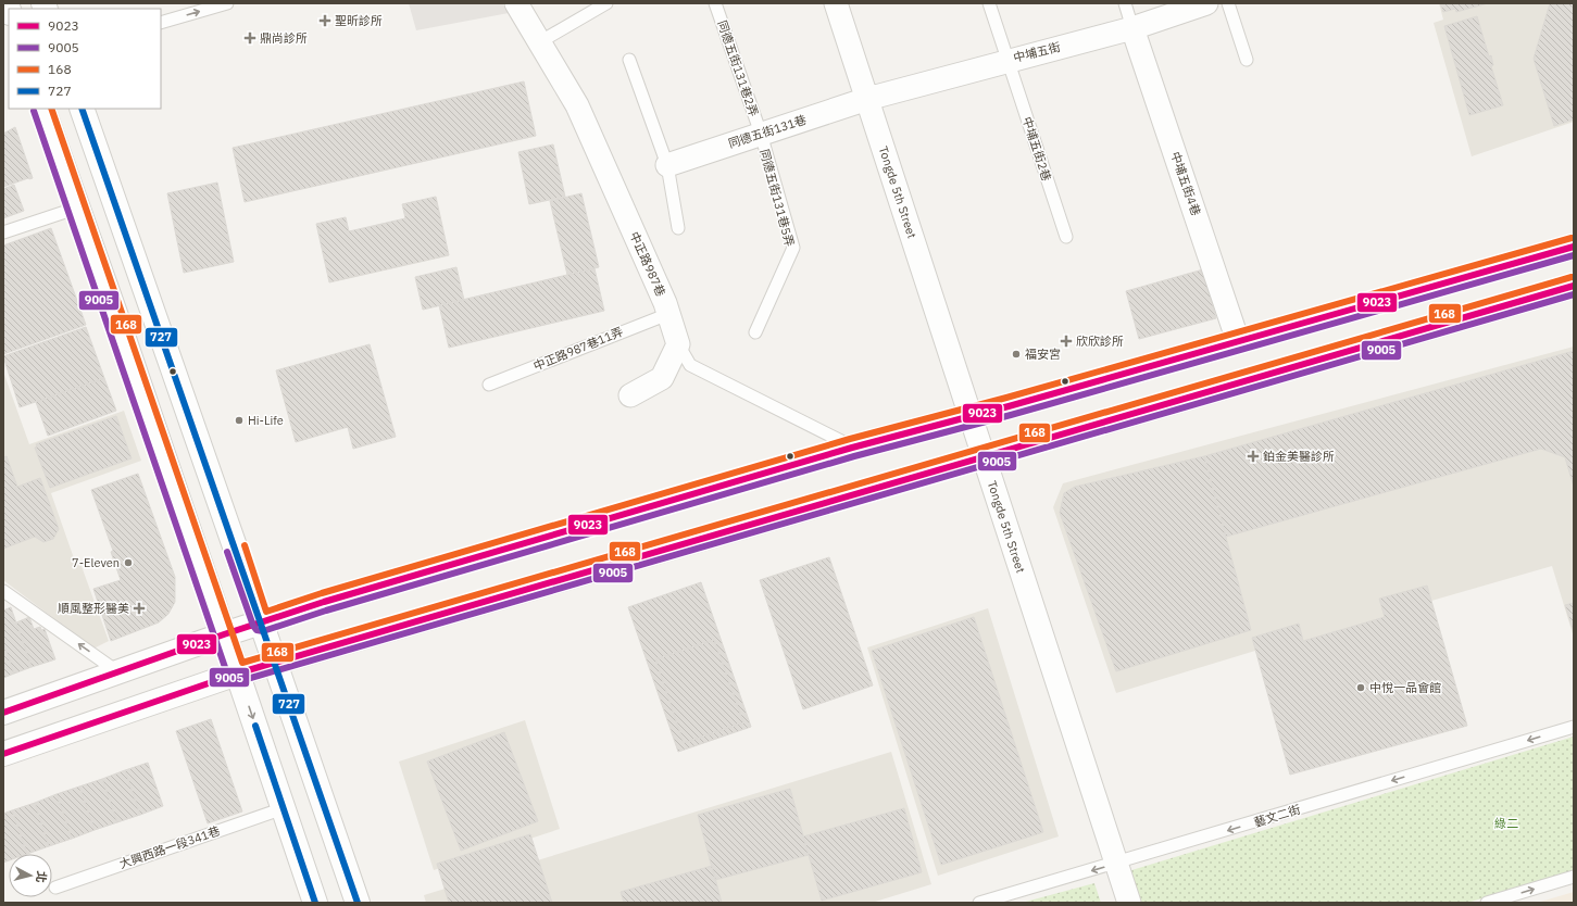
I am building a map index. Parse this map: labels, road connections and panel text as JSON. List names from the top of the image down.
{
  "streets": {
    "street": [
      "中埔五街",
      "同德五街131巷",
      "中埔五街4巷",
      "Tongde 5th Street",
      "中正路987巷"
    ],
    "lane": [
      "同德五街131巷2弄",
      "中埔五街2巷",
      "同德五街131巷5弄",
      "中正路987巷11弄",
      "藝文二街",
      "大興西路一段341巷"
    ]
  },
  "crossings": [
    ["中埔五街", "同德五街131巷"],
    ["中埔五街", "中埔五街2巷"],
    ["中埔五街", "中埔五街4巷"],
    ["中埔五街", "Tongde 5th Street"],
    ["同德五街131巷2弄", "同德五街131巷"],
    ["同德五街131巷2弄", "同德五街131巷5弄"],
    ["同德五街131巷", "Tongde 5th Street"],
    ["同德五街131巷", "同德五街131巷5弄"],
    ["Tongde 5th Street", "藝文二街"],
    ["中正路987巷", "中正路987巷11弄"]
  ],
  "one_way": ["藝文二街"],
  "parks": ["綠二"],
  "places": {
    "health": [
      "聖昕診所",
      "鼎尚診所",
      "欣欣診所",
      "鉑金美醫診所",
      "順風整形醫美"
    ],
    "other": [
      "福安宮",
      "Hi-Life",
      "7-Eleven",
      "中悅一品會館"
    ]
  },
  "lines": [
    "transit line 168",
    "transit line 727",
    "transit line 9005",
    "transit line 9023"
  ],
  "legend": [
    "9023",
    "9005",
    "168",
    "727"
  ],
  "north": "right"
}
